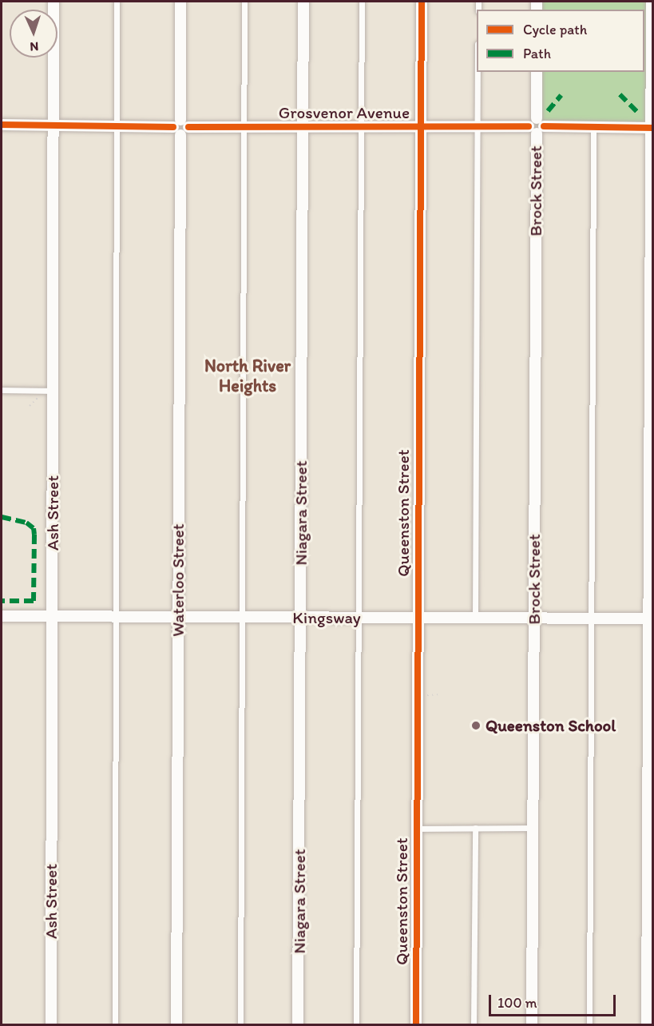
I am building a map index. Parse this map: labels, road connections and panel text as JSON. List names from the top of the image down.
{
  "streets": {
    "street": [
      "Grosvenor Avenue",
      "Brock Street",
      "Ash Street",
      "Niagara Street",
      "Queenston Street",
      "Waterloo Street",
      "Kingsway"
    ]
  },
  "crossings": [
    ["Grosvenor Avenue", "Brock Street"],
    ["Grosvenor Avenue", "Ash Street"],
    ["Grosvenor Avenue", "Niagara Street"],
    ["Grosvenor Avenue", "Queenston Street"],
    ["Grosvenor Avenue", "Waterloo Street"],
    ["Brock Street", "Kingsway"],
    ["Ash Street", "Kingsway"],
    ["Niagara Street", "Kingsway"],
    ["Queenston Street", "Kingsway"],
    ["Waterloo Street", "Kingsway"]
  ],
  "districts": ["North River Heights"],
  "places": ["Queenston School"],
  "legend": ["Cycle path", "Path"],
  "scale_bar": "100 m",
  "north": "bottom"
}
